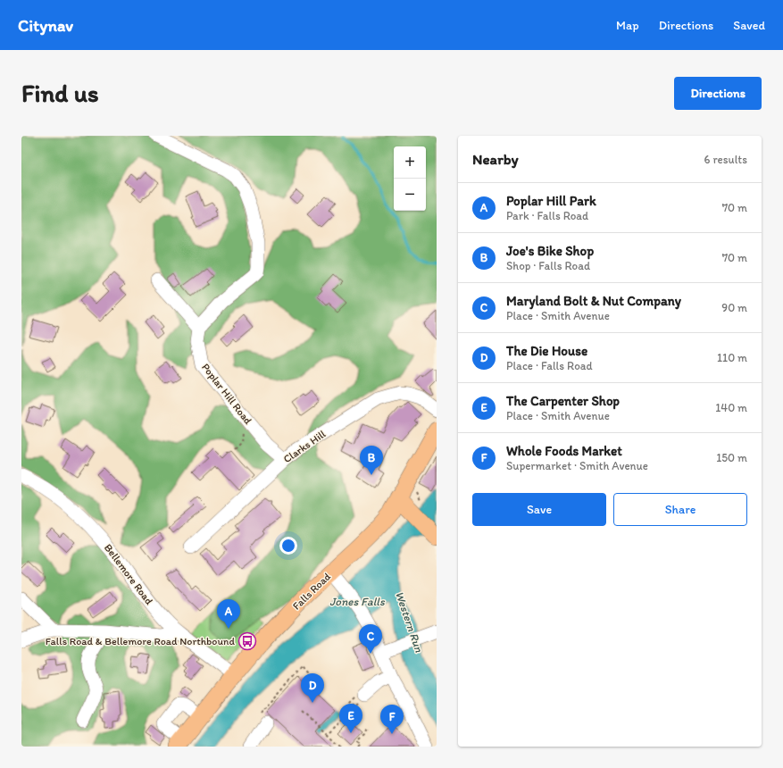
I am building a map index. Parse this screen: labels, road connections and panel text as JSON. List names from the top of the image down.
{
  "streets": {
    "main road": ["Falls Road"],
    "street": ["Poplar Hill Road", "Clarks Hill", "Bellemore Road"]
  },
  "crossings": [
    ["Poplar Hill Road", "Clarks Hill"],
    ["Bellemore Road", "Falls Road"]
  ],
  "water": ["Jones Falls", "Western Run"],
  "places": {
    "bus stop": ["Falls Road & Bellemore Road Northbound"]
  },
  "page": {
    "header": "Citynav",
    "nav": ["Map", "Directions", "Saved"],
    "buttons": [
      "Directions",
      ["Save", "Share"]
    ],
    "title": "Find us",
    "heading": ["Nearby", "6 results"],
    "map_buttons": ["+", "−"],
    "list": [
      {
        "mark": "A",
        "name": "Poplar Hill Park",
        "note": "Park · Falls Road",
        "value": "70 m"
      },
      {
        "mark": "B",
        "name": "Joe's Bike Shop",
        "note": "Shop · Falls Road",
        "value": "70 m"
      },
      {
        "mark": "C",
        "name": "Maryland Bolt & Nut Company",
        "note": "Place · Smith Avenue",
        "value": "90 m"
      },
      {
        "mark": "D",
        "name": "The Die House",
        "note": "Place · Falls Road",
        "value": "110 m"
      },
      {
        "mark": "E",
        "name": "The Carpenter Shop",
        "note": "Place · Smith Avenue",
        "value": "140 m"
      },
      {
        "mark": "F",
        "name": "Whole Foods Market",
        "note": "Supermarket · Smith Avenue",
        "value": "150 m"
      }
    ],
    "pins": [
      "B",
      "A",
      "C",
      "D",
      "E",
      "F"
    ]
  }
}
